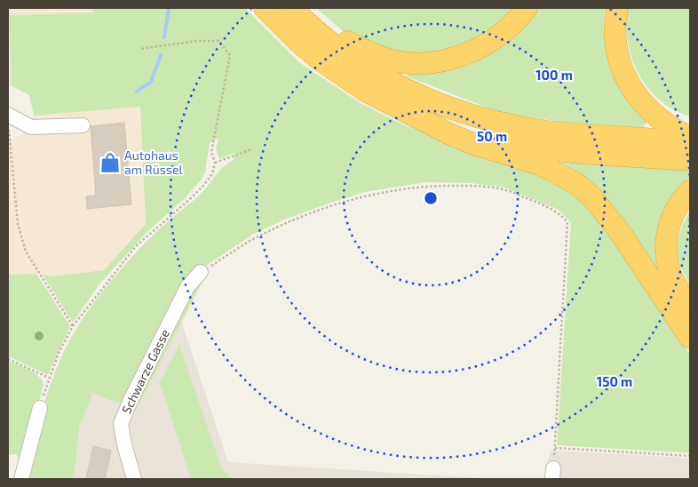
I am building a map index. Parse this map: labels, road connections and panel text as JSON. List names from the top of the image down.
{
  "streets": {
    "street": ["Schwarze Gasse"]
  },
  "places": {
    "shop": ["Autohaus am Rüssel"]
  },
  "rings": ["100 m", "50 m", "150 m"]
}
